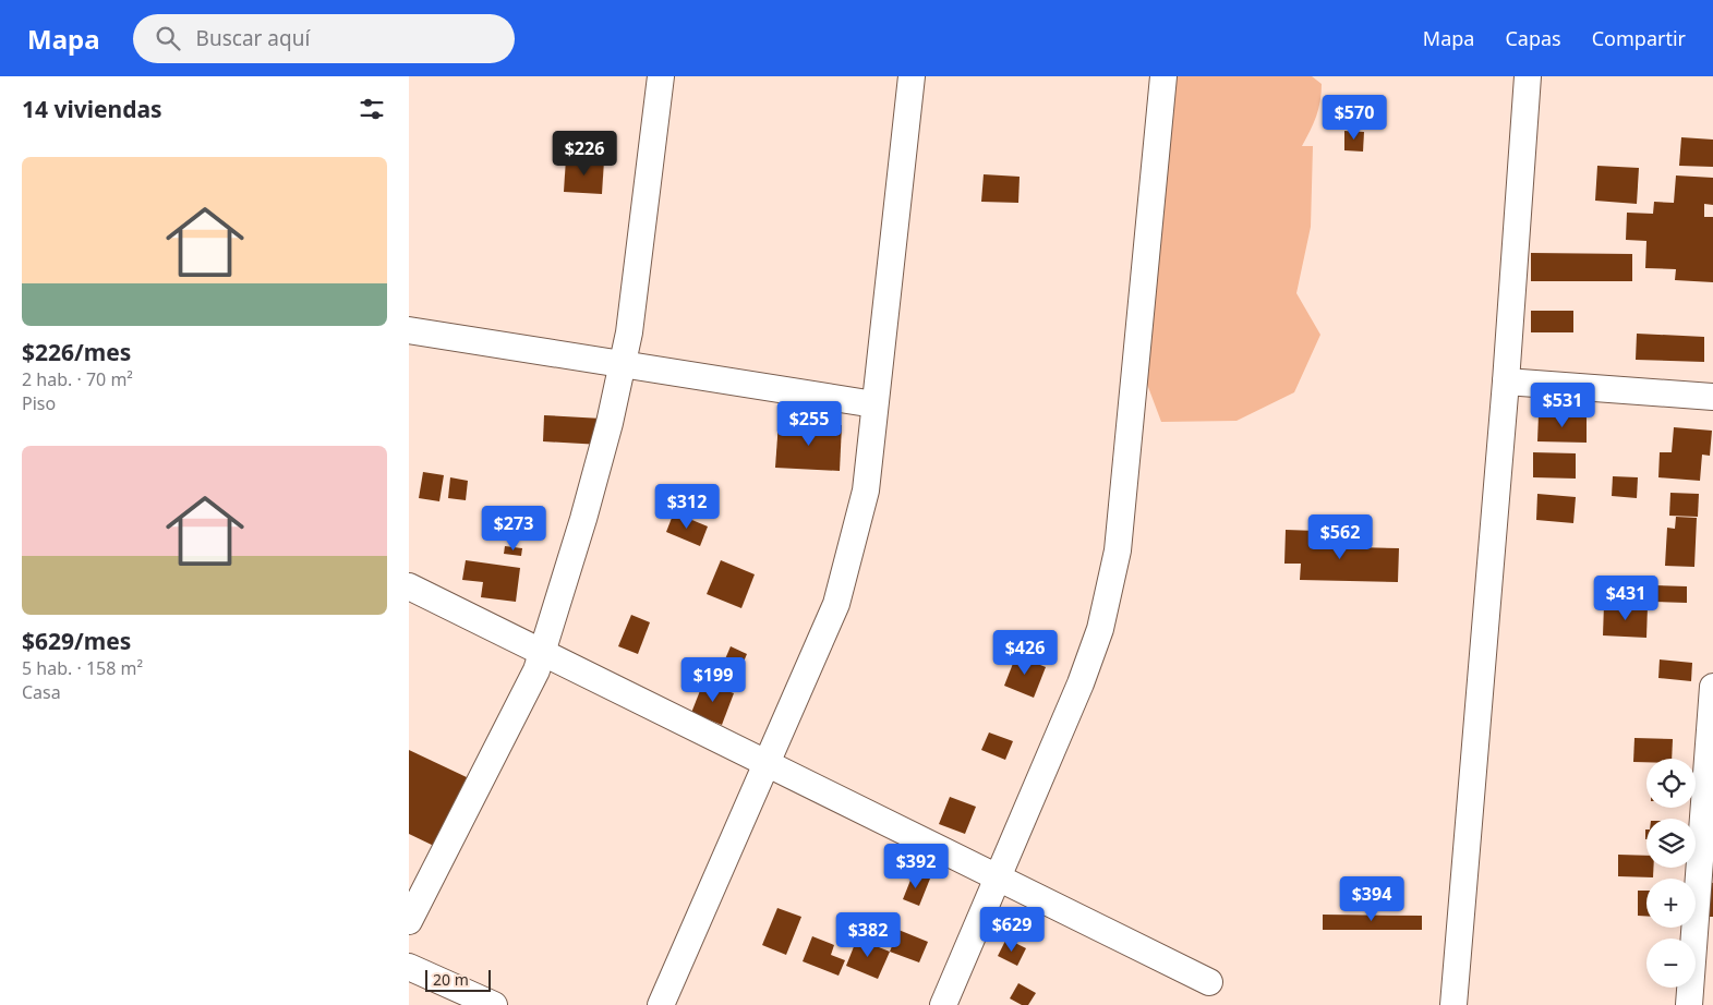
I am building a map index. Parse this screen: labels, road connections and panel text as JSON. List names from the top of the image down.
{
  "scale_bar": "20 m",
  "page": {
    "header": "Mapa",
    "search": "Buscar aquí",
    "nav": ["Mapa", "Capas", "Compartir"],
    "heading": "14 viviendas",
    "price": [
      "$570",
      "$226",
      "$531",
      "$255",
      "$312",
      "$273",
      "$562",
      "$431",
      "$426",
      "$199",
      "$392",
      "$394",
      "$629",
      "$382"
    ],
    "list": [
      {
        "name": "$226/mes",
        "note": "2 hab. · 70 m² · Piso"
      },
      {
        "name": "$629/mes",
        "note": "5 hab. · 158 m² · Casa"
      }
    ],
    "map_buttons": ["+", "−"],
    "scale": "20 m"
  }
}
